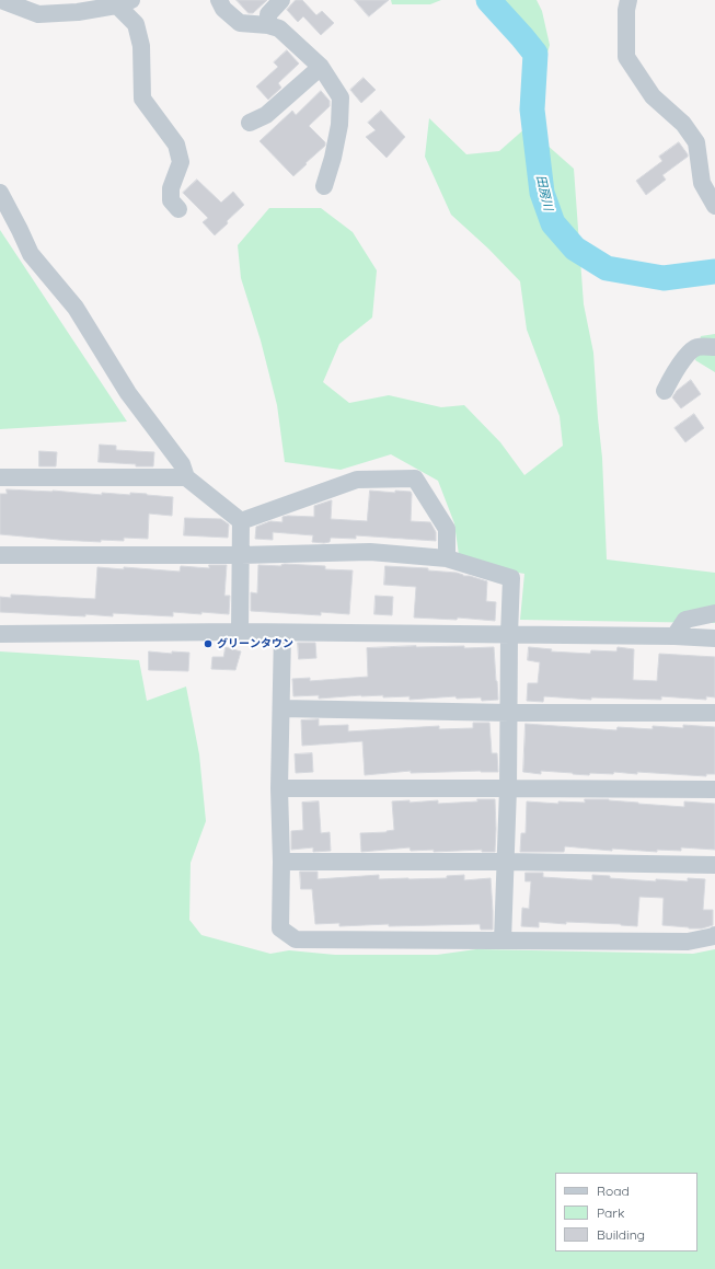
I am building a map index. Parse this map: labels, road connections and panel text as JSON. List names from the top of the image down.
{
  "water": ["田房川"],
  "places": ["グリーンタウン"],
  "legend": ["Road", "Park", "Building"]
}
